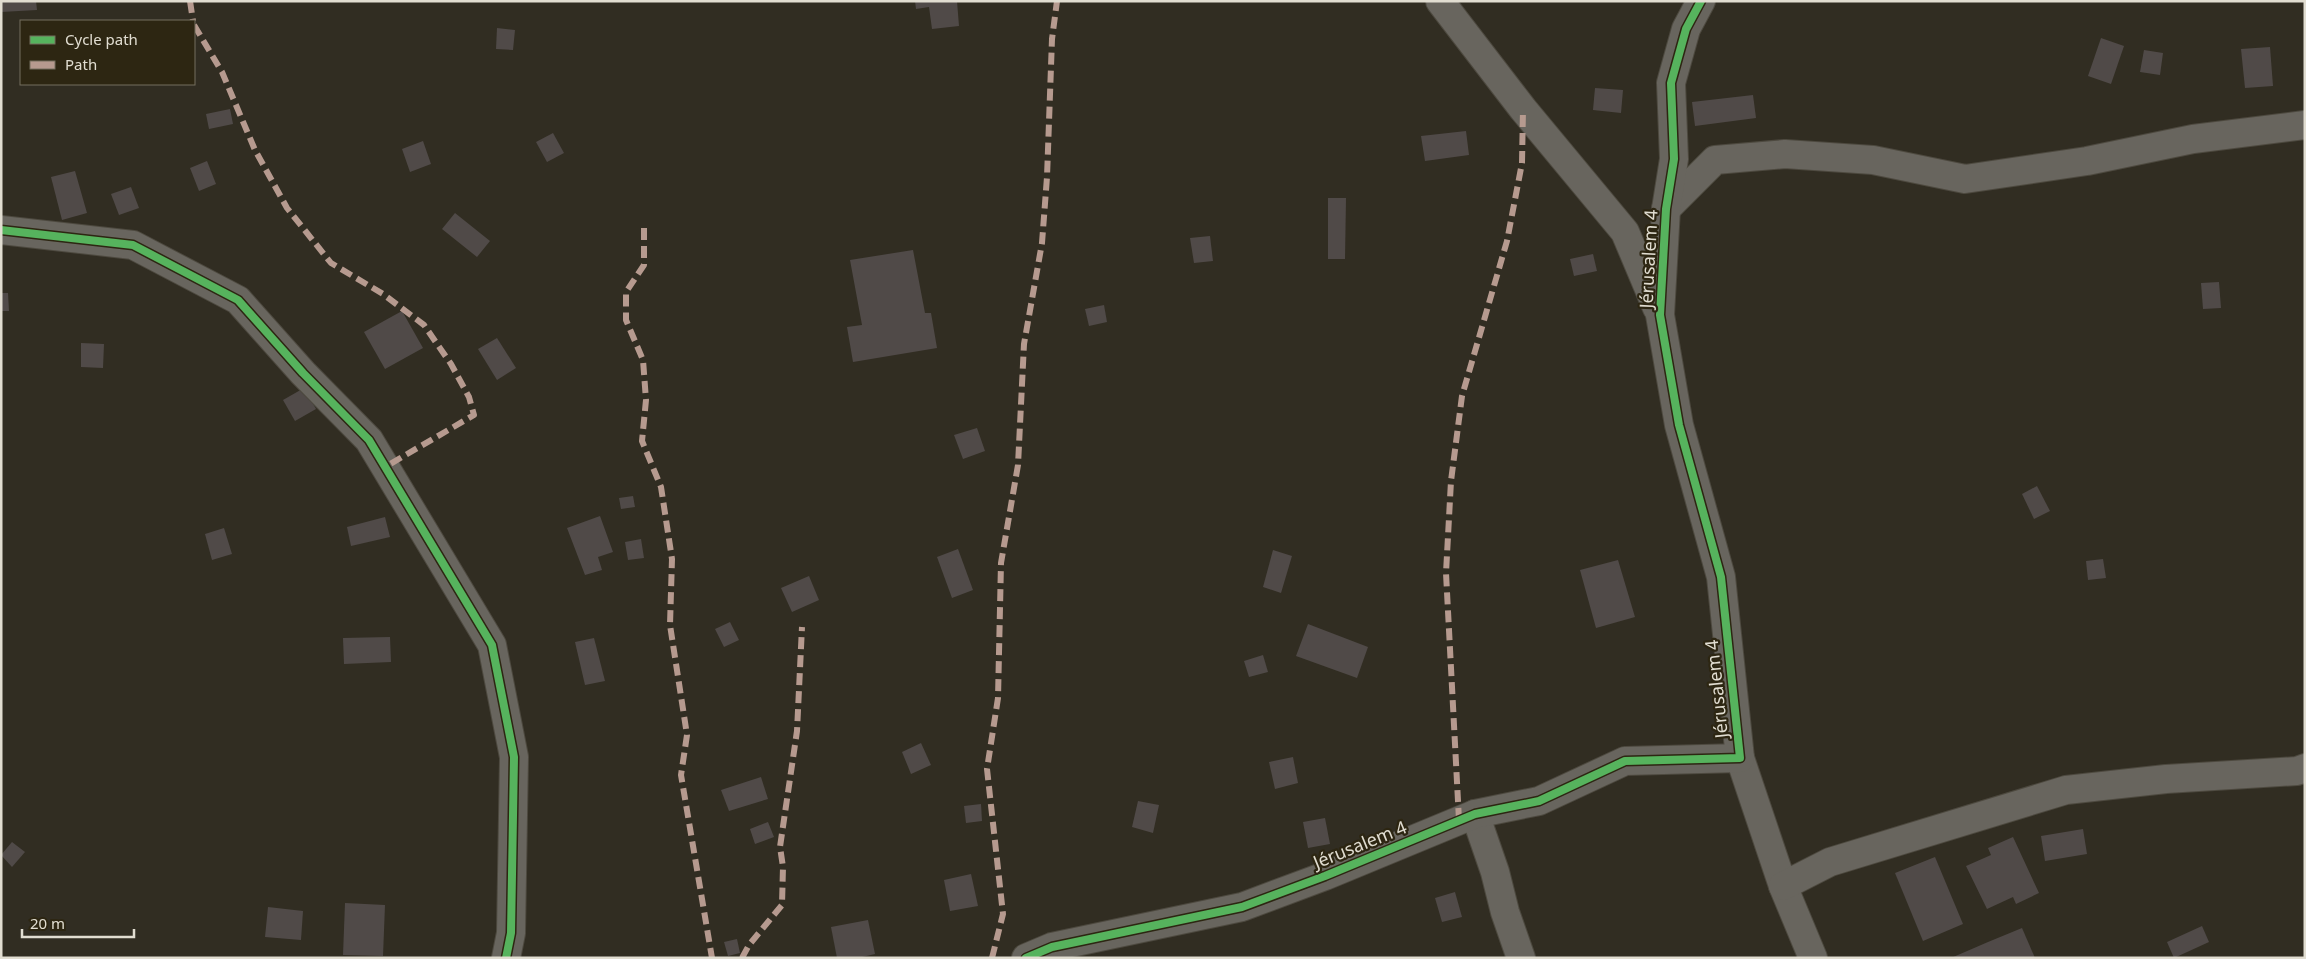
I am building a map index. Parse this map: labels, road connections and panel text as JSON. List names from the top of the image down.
{
  "streets": {
    "street": ["Jérusalem 4"]
  },
  "legend": ["Cycle path", "Path"],
  "scale_bar": "20 m"
}
